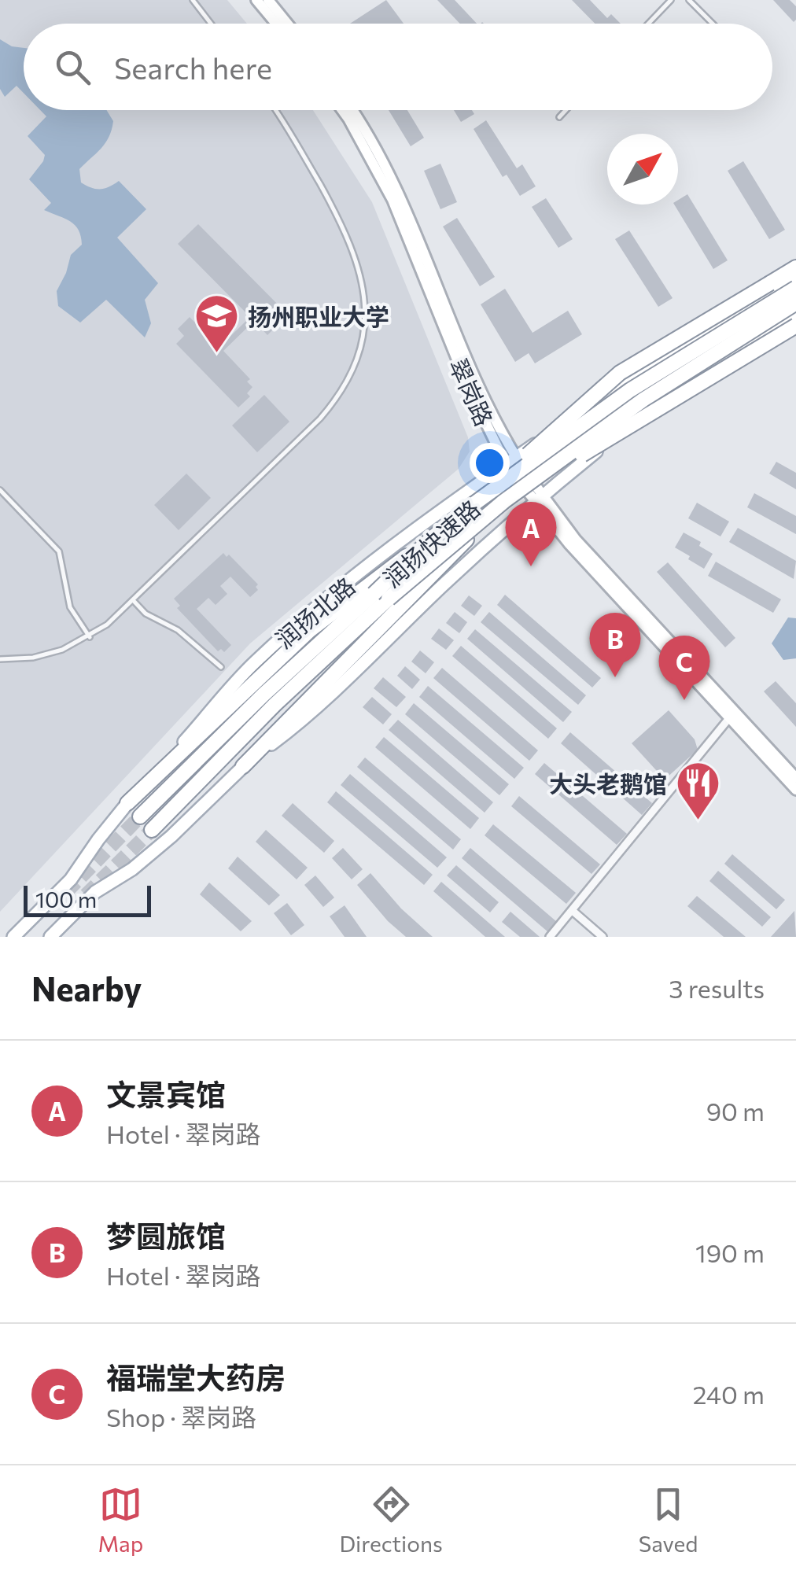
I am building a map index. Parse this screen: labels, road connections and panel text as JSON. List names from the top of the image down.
{
  "streets": {
    "highway": ["润扬快速路"],
    "main road": ["翠岗路", "润扬北路"]
  },
  "crossings": [
    ["翠岗路", "润扬北路"]
  ],
  "places": {
    "school or university": ["扬州职业大学"],
    "restaurant": ["大头老鹅馆"]
  },
  "scale_bar": "100 m",
  "north": "top right",
  "page": {
    "search": "Search here",
    "pins": ["A", "B", "C"],
    "scale": "100 m",
    "heading": ["Nearby", "3 results"],
    "list": [
      {
        "mark": "A",
        "name": "文景宾馆",
        "note": "Hotel · 翠岗路",
        "value": "90 m"
      },
      {
        "mark": "B",
        "name": "梦圆旅馆",
        "note": "Hotel · 翠岗路",
        "value": "190 m"
      },
      {
        "mark": "C",
        "name": "福瑞堂大药房",
        "note": "Shop · 翠岗路",
        "value": "240 m"
      }
    ],
    "nav": ["Map", "Directions", "Saved"]
  }
}
